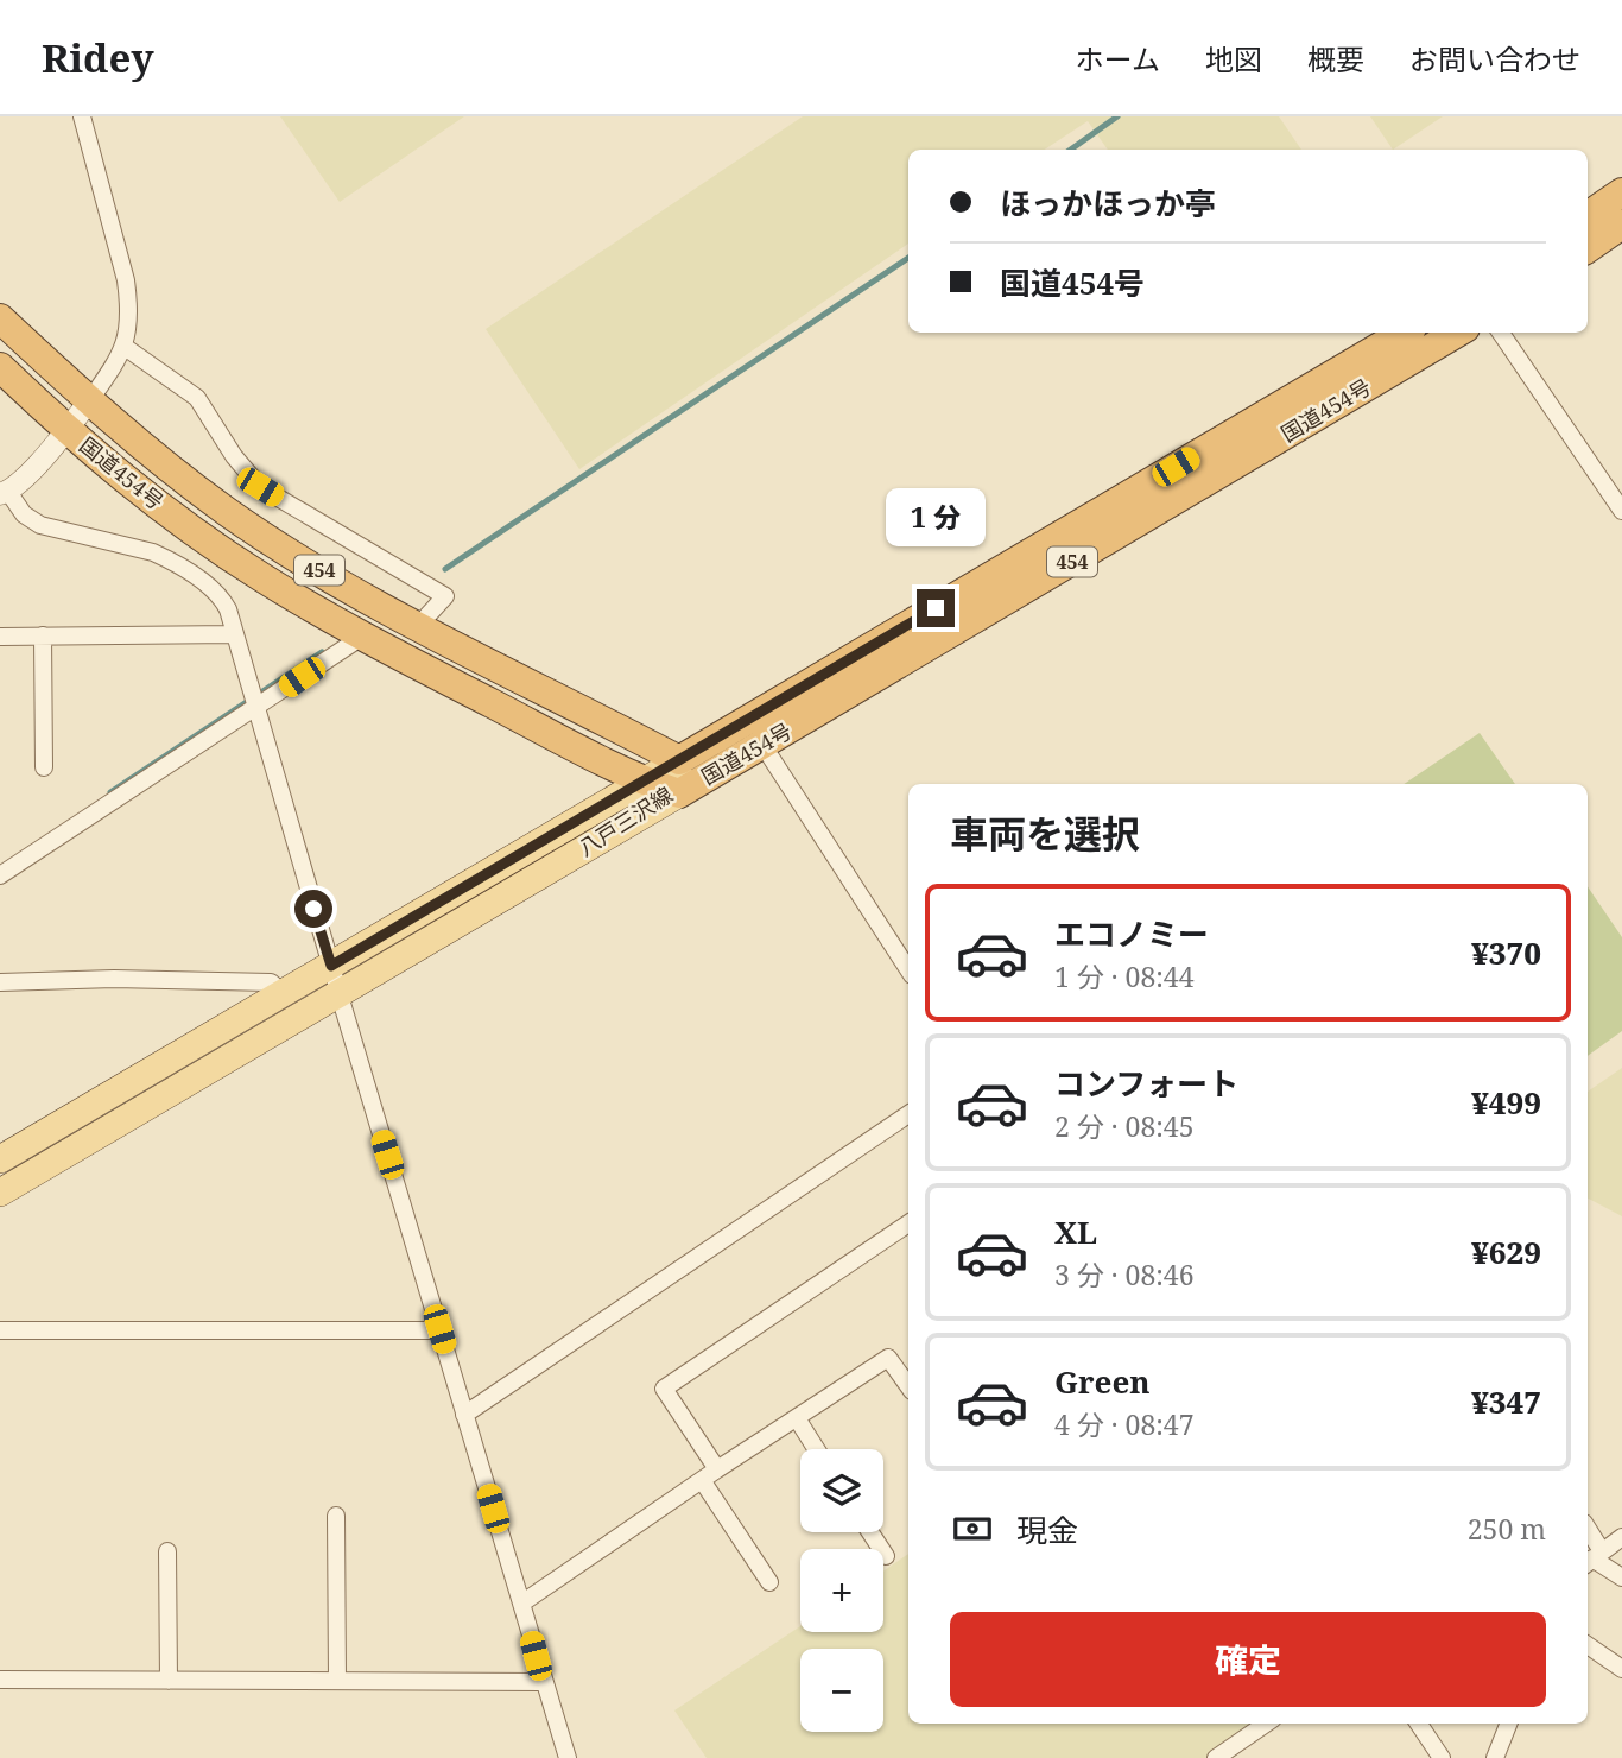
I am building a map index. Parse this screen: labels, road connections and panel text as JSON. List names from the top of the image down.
{
  "streets": {
    "highway": ["国道454号", "454"],
    "main road": ["八戸三沢線"]
  },
  "crossings": [
    ["国道454号", "八戸三沢線"]
  ],
  "page": {
    "header": "Ridey",
    "nav": [
      "ホーム",
      "地図",
      "概要",
      "お問い合わせ"
    ],
    "banner": ["ほっかほっか亭", "国道454号"],
    "bubble": "1 分",
    "heading": "車両を選択",
    "list": [
      {
        "name": "エコノミー",
        "note": "1 分 · 08:44",
        "value": "¥370"
      },
      {
        "name": "コンフォート",
        "note": "2 分 · 08:45",
        "value": "¥499"
      },
      {
        "name": "XL",
        "note": "3 分 · 08:46",
        "value": "¥629"
      },
      {
        "name": "Green",
        "note": "4 分 · 08:47",
        "value": "¥347"
      }
    ],
    "map_buttons": ["+", "−"],
    "pay": ["現金", "250 m"],
    "buttons": "確定"
  }
}
